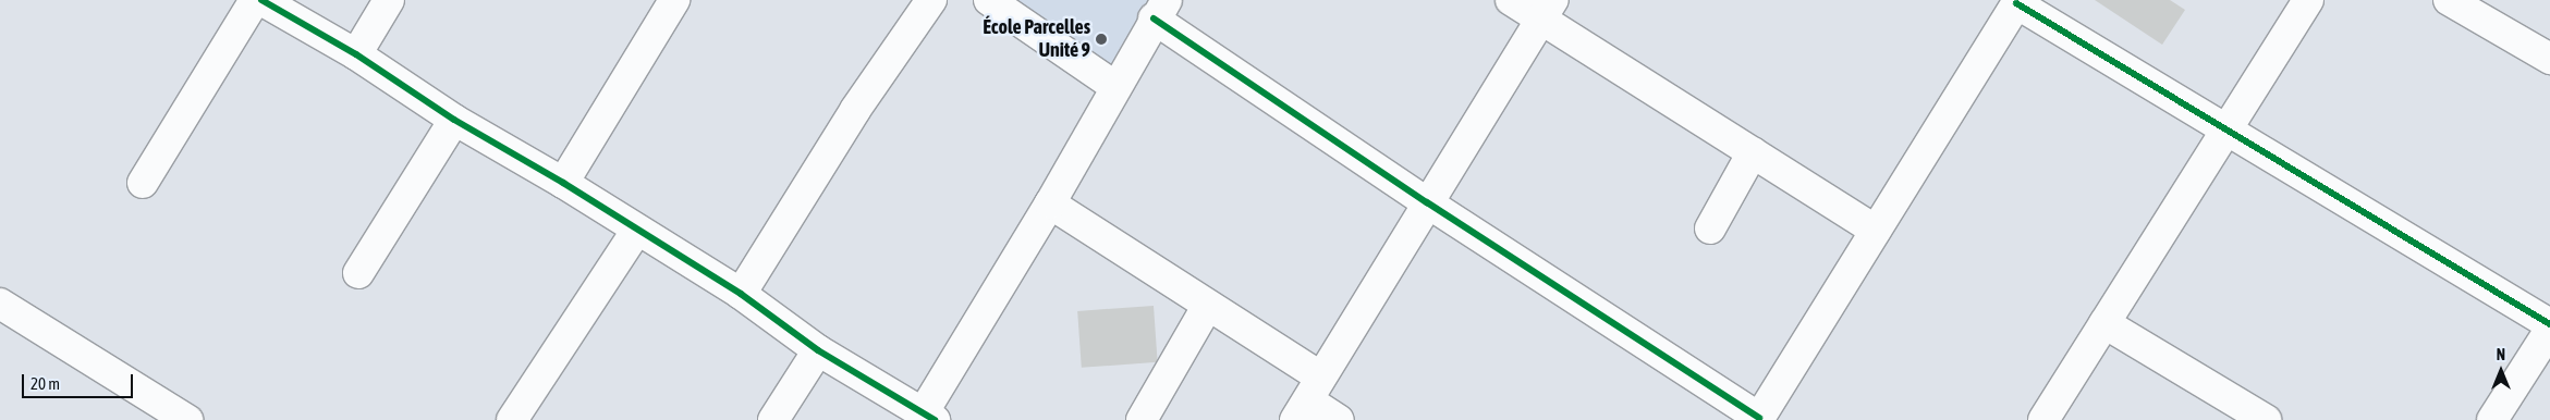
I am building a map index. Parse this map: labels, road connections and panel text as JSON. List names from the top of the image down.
{
  "places": ["École Parcelles Unité 9"],
  "scale_bar": "20 m",
  "north": "top"
}
